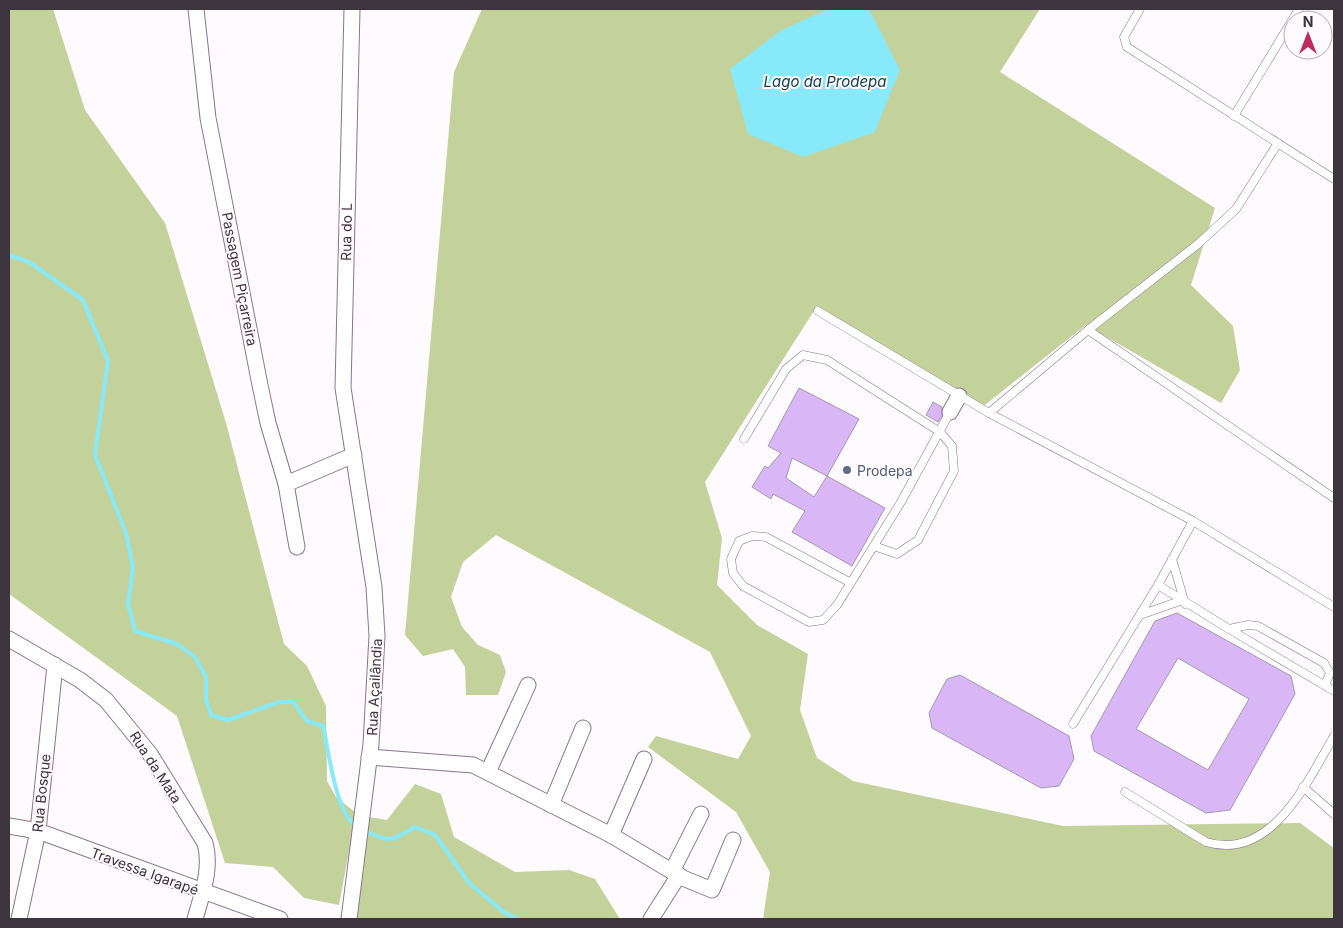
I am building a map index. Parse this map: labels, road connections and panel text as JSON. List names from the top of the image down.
{
  "streets": {
    "street": [
      "Rua do L",
      "Passagem Piçarreira",
      "Rua Açailândia",
      "Rua da Mata",
      "Rua Bosque",
      "Travessa Igarapé"
    ]
  },
  "crossings": [
    ["Rua do L", "Rua Açailândia"],
    ["Rua da Mata", "Rua Bosque"],
    ["Rua da Mata", "Travessa Igarapé"],
    ["Rua Bosque", "Travessa Igarapé"]
  ],
  "water": ["Lago da Prodepa"],
  "places": ["Prodepa"],
  "north": "top"
}
